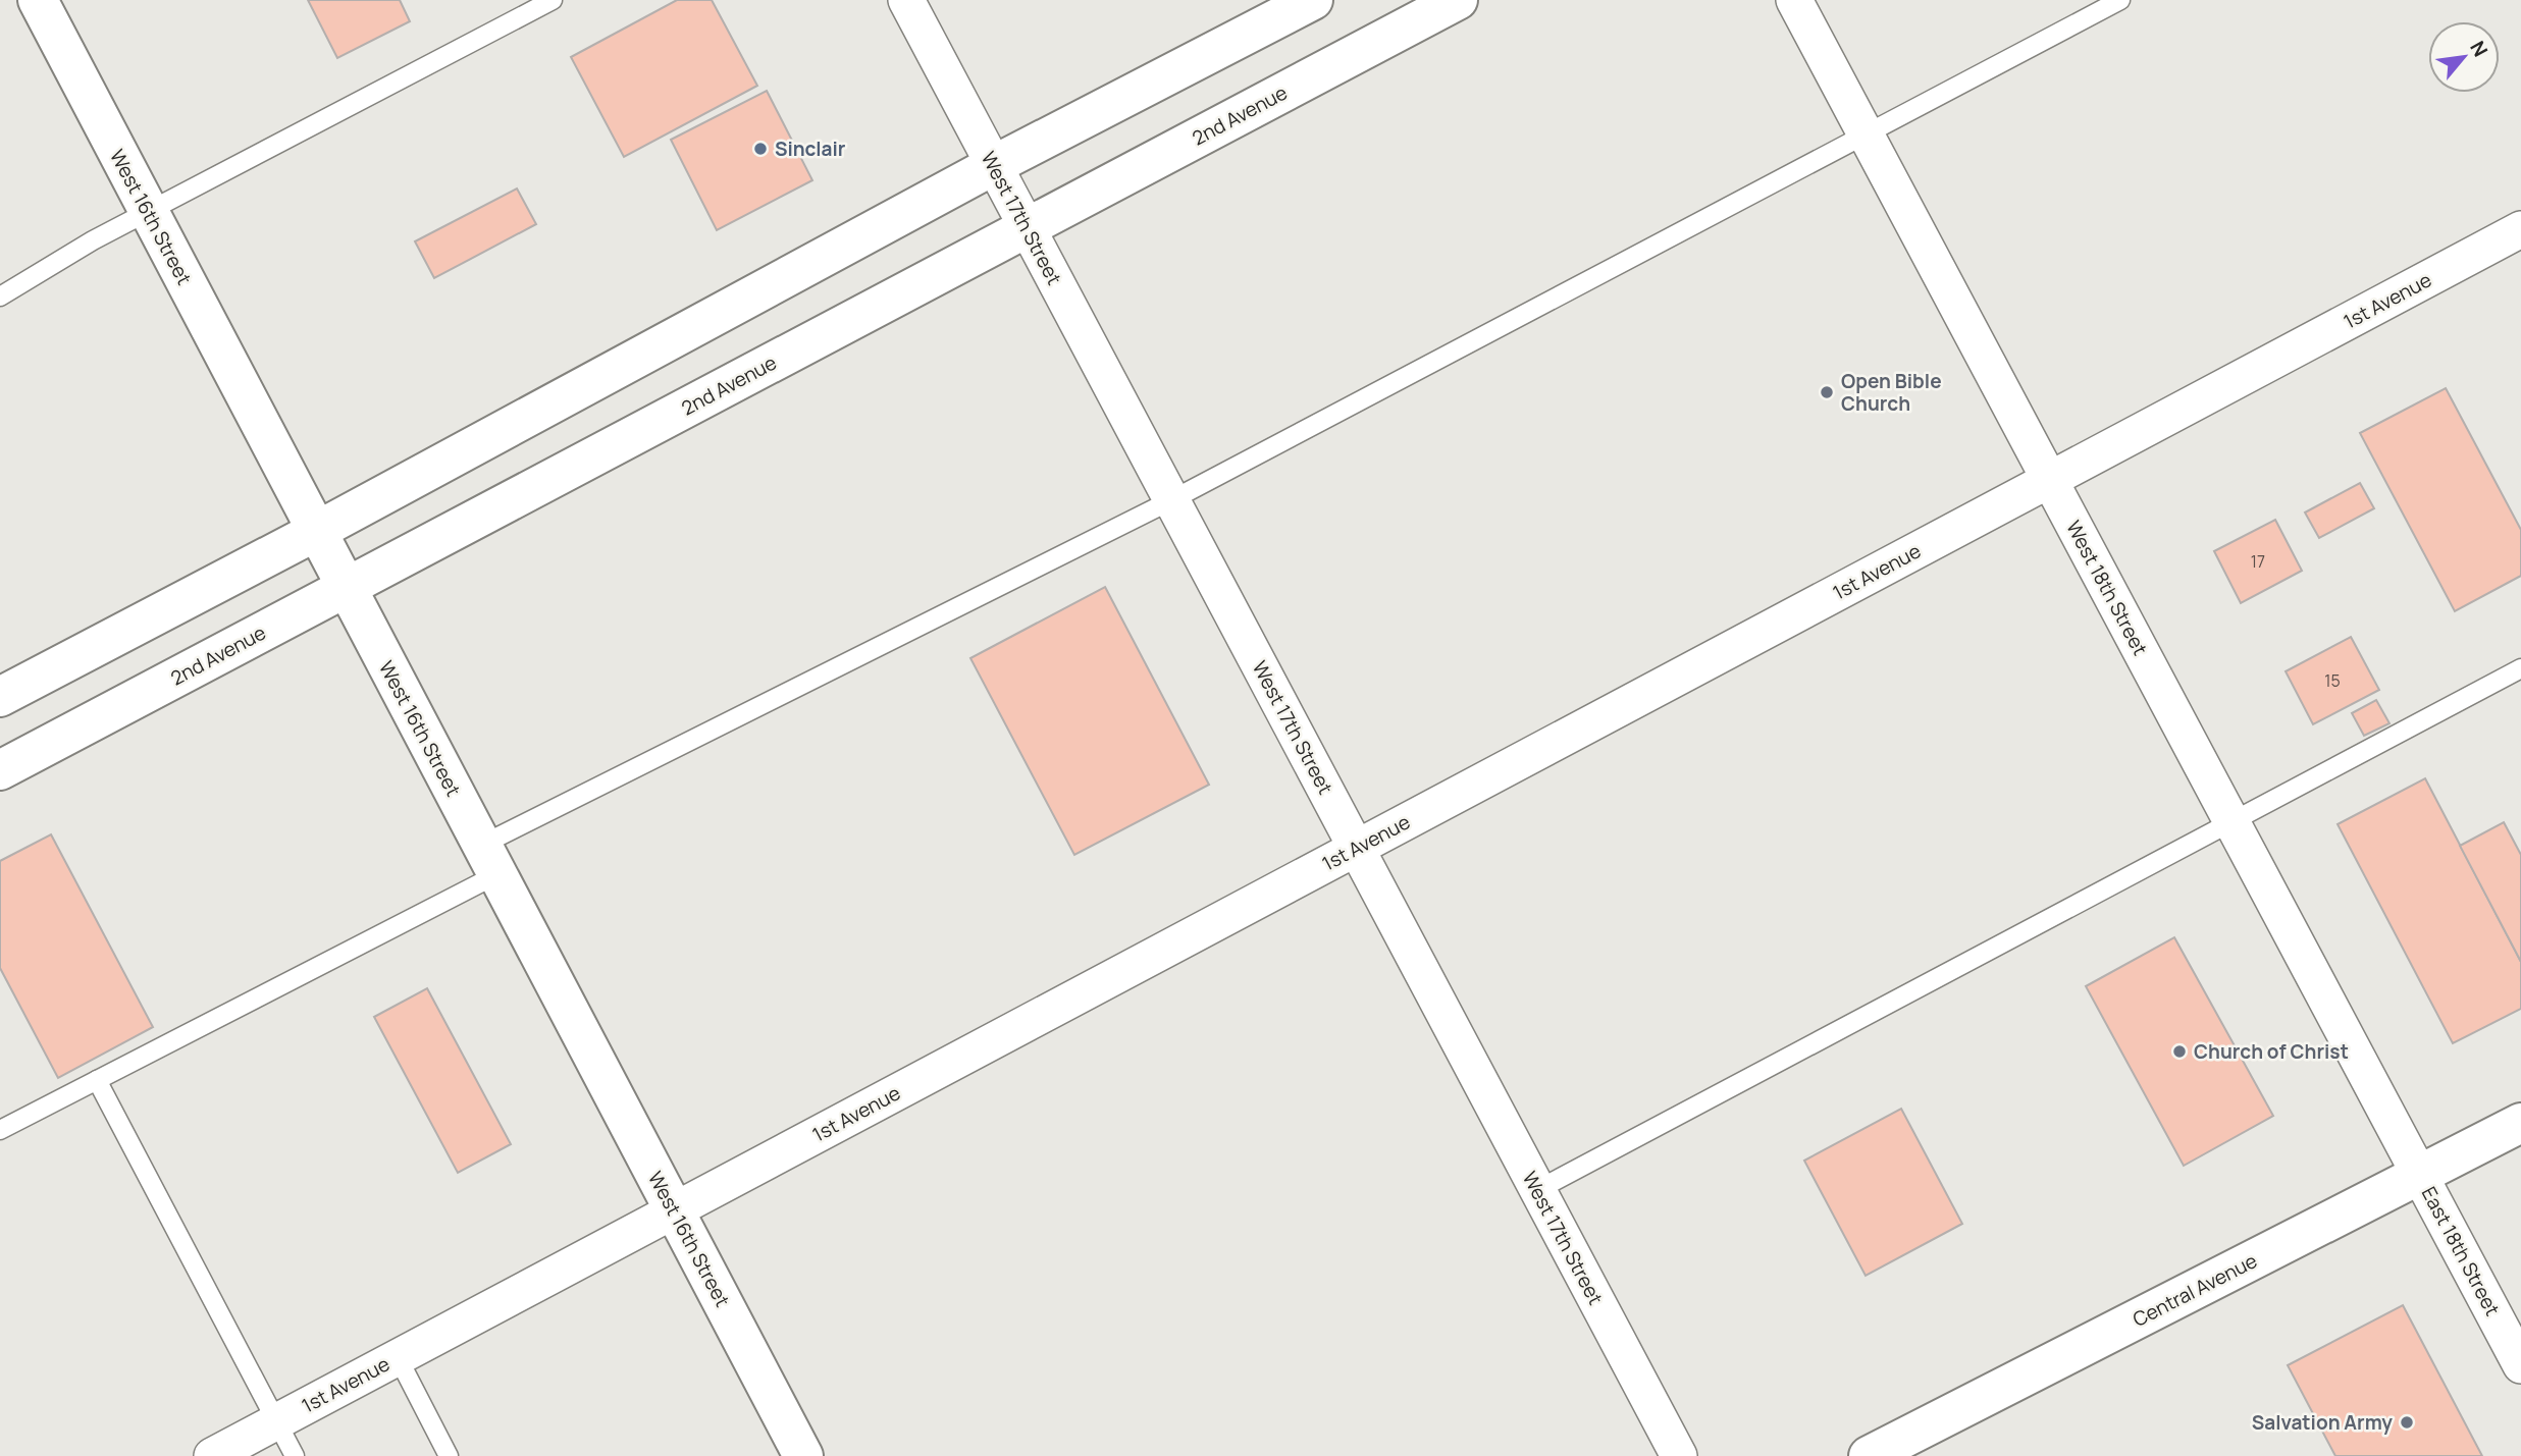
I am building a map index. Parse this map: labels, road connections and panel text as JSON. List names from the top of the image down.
{
  "streets": {
    "main road": ["2nd Avenue", "West 16th Street", "Central Avenue"],
    "street": [
      "West 17th Street",
      "1st Avenue",
      "West 18th Street",
      "East 18th Street"
    ]
  },
  "crossings": [
    ["2nd Avenue", "West 16th Street"],
    ["2nd Avenue", "West 17th Street"],
    ["West 16th Street", "1st Avenue"],
    ["West 17th Street", "1st Avenue"],
    ["1st Avenue", "West 18th Street"],
    ["West 18th Street", "East 18th Street"],
    ["West 18th Street", "Central Avenue"],
    ["East 18th Street", "Central Avenue"]
  ],
  "places": [
    "Sinclair",
    "Open Bible Church",
    "Church of Christ",
    "Salvation Army"
  ],
  "house_numbers": ["17", "15"],
  "north": "top right"
}
